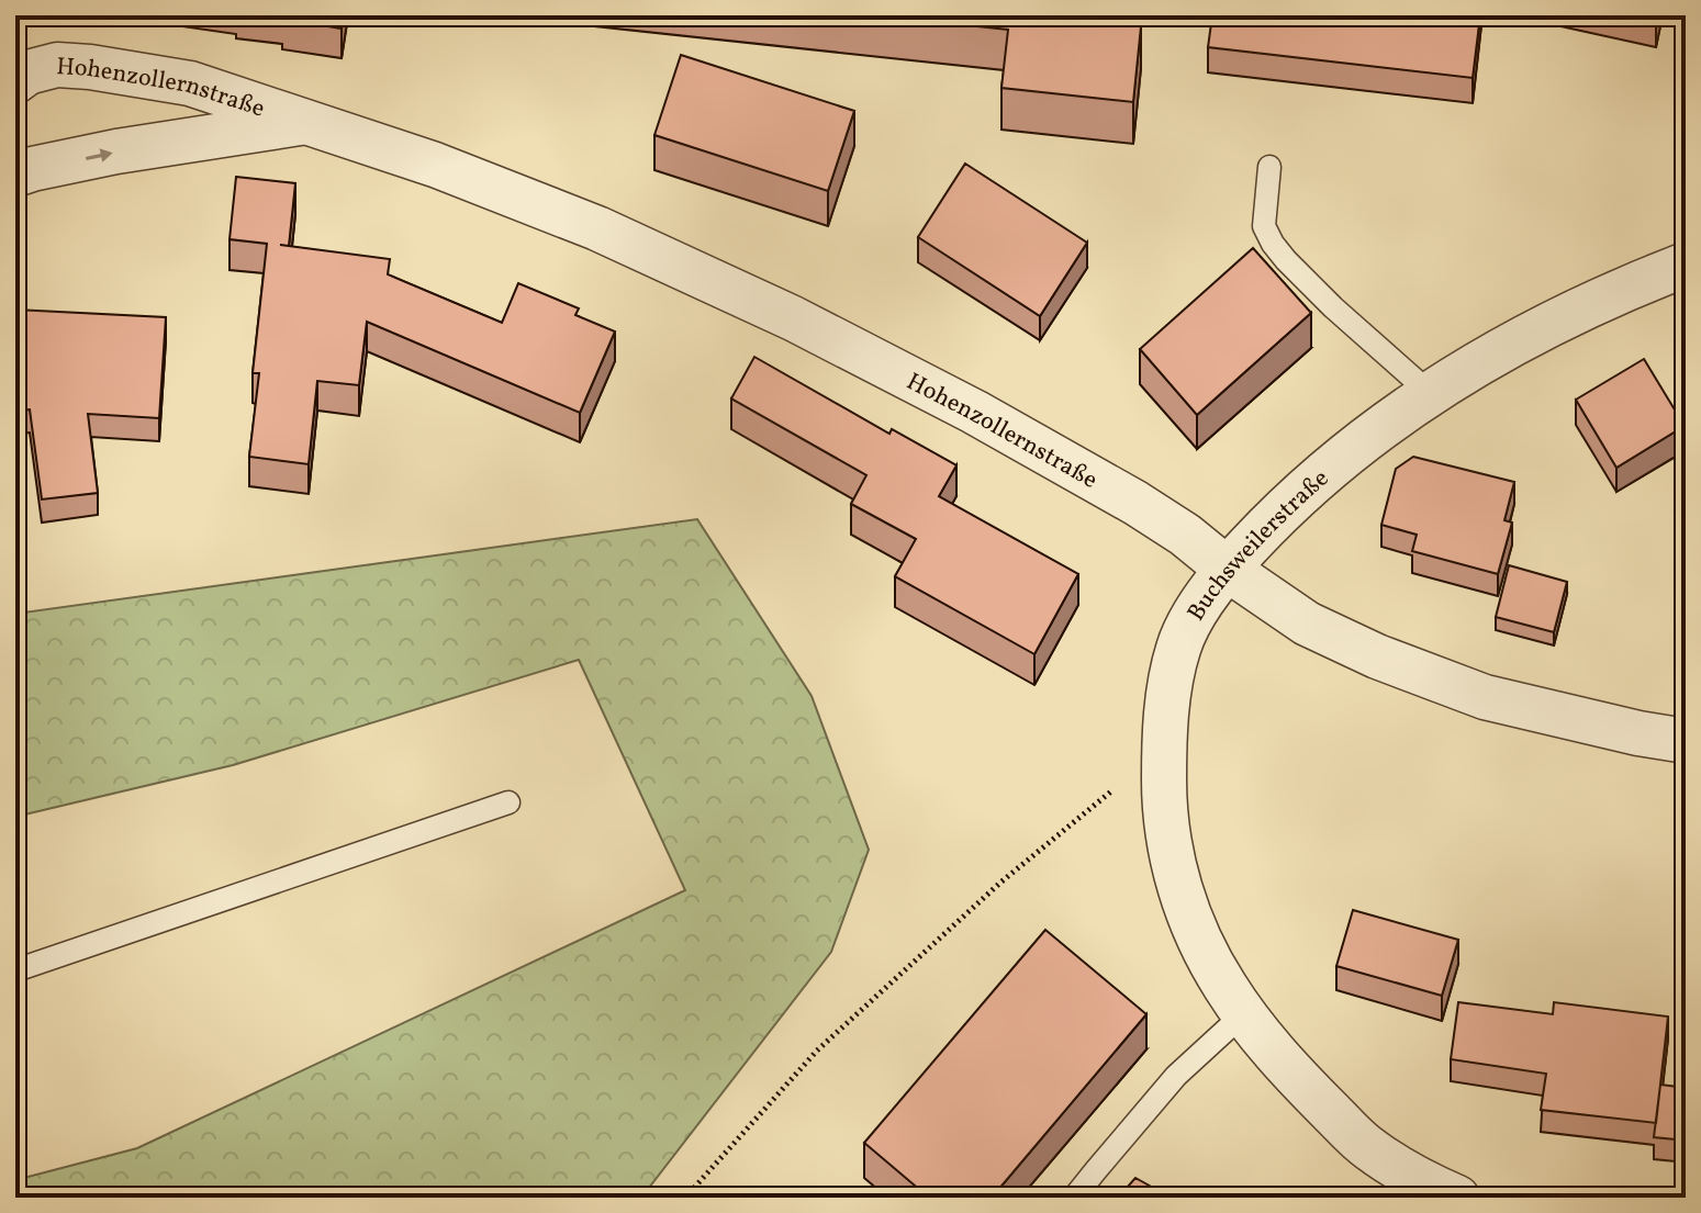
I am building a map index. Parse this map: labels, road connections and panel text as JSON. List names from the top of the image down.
{
  "streets": {
    "street": ["Hohenzollernstraße", "Buchsweilerstraße"]
  },
  "crossings": [
    ["Hohenzollernstraße", "Buchsweilerstraße"]
  ]
}
